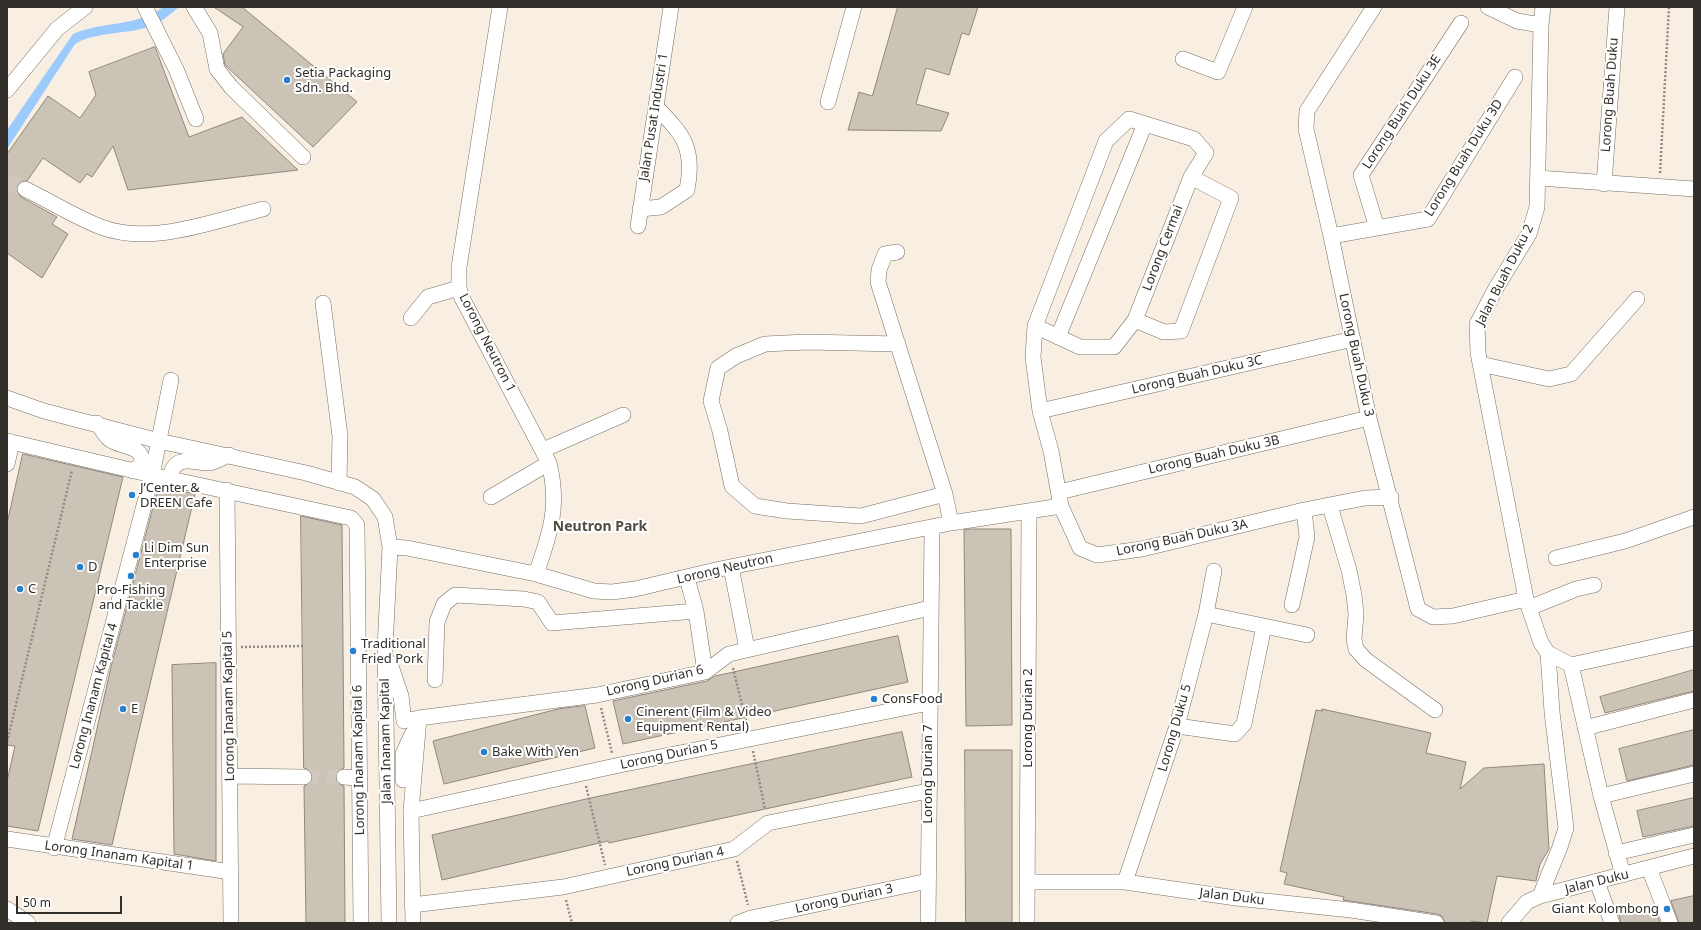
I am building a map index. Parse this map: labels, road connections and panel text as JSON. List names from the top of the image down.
{
  "streets": {
    "street": [
      "Lorong Buah Duku",
      "Lorong Buah Duku 3E",
      "Jalan Pusat Industri 1",
      "Lorong Buah Duku 3D",
      "Lorong Cermai",
      "Jalan Buah Duku 2",
      "Lorong Neutron 1",
      "Lorong Buah Duku 3",
      "Lorong Buah Duku 3C",
      "Lorong Buah Duku 3B",
      "Lorong Buah Duku 3A",
      "Lorong Neutron",
      "Lorong Durian 6",
      "Lorong Inanam Kapital 4",
      "Lorong Inanam Kapital 5",
      "Lorong Durian 2",
      "Lorong Duku 5",
      "Jalan Inanam Kapital",
      "Lorong Durian 5",
      "Lorong Inanam Kapital 6",
      "Lorong Durian 7",
      "Lorong Inanam Kapital 1",
      "Lorong Durian 4",
      "Jalan Duku",
      "Lorong Durian 3"
    ]
  },
  "crossings": [
    ["Lorong Buah Duku 3E", "Lorong Buah Duku 3D"],
    ["Lorong Buah Duku 3D", "Lorong Buah Duku 3"],
    ["Lorong Cermai", "Lorong Buah Duku 3A"],
    ["Jalan Buah Duku 2", "Lorong Buah Duku 3"],
    ["Lorong Neutron 1", "Lorong Neutron"],
    ["Lorong Buah Duku 3", "Lorong Buah Duku 3C"],
    ["Lorong Buah Duku 3", "Lorong Buah Duku 3B"],
    ["Lorong Buah Duku 3", "Lorong Buah Duku 3A"],
    ["Lorong Buah Duku 3C", "Lorong Buah Duku 3A"],
    ["Lorong Buah Duku 3B", "Lorong Buah Duku 3A"],
    ["Lorong Buah Duku 3B", "Lorong Neutron"],
    ["Lorong Buah Duku 3A", "Lorong Neutron"],
    ["Lorong Neutron", "Lorong Durian 2"],
    ["Lorong Neutron", "Jalan Inanam Kapital"],
    ["Lorong Neutron", "Lorong Durian 7"],
    ["Lorong Durian 6", "Jalan Inanam Kapital"],
    ["Lorong Durian 6", "Lorong Durian 7"],
    ["Lorong Inanam Kapital 4", "Lorong Inanam Kapital 1"],
    ["Lorong Inanam Kapital 5", "Lorong Inanam Kapital 6"],
    ["Lorong Inanam Kapital 5", "Lorong Inanam Kapital 1"],
    ["Lorong Durian 2", "Jalan Duku"],
    ["Lorong Duku 5", "Jalan Duku"],
    ["Lorong Durian 5", "Lorong Durian 7"],
    ["Lorong Durian 7", "Lorong Durian 4"],
    ["Lorong Durian 7", "Lorong Durian 3"]
  ],
  "districts": ["Neutron Park"],
  "places": [
    "Setia Packaging Sdn. Bhd.",
    "J’Center & DREEN Cafe",
    "Li Dim Sun Enterprise",
    "D",
    "Pro-Fishing and Tackle",
    "C",
    "Traditional Fried Pork",
    "ConsFood",
    "E",
    "Cinerent (Film & Video Equipment Rental)",
    "Bake With Yen",
    "Giant Kolombong"
  ],
  "scale_bar": "50 m"
}
